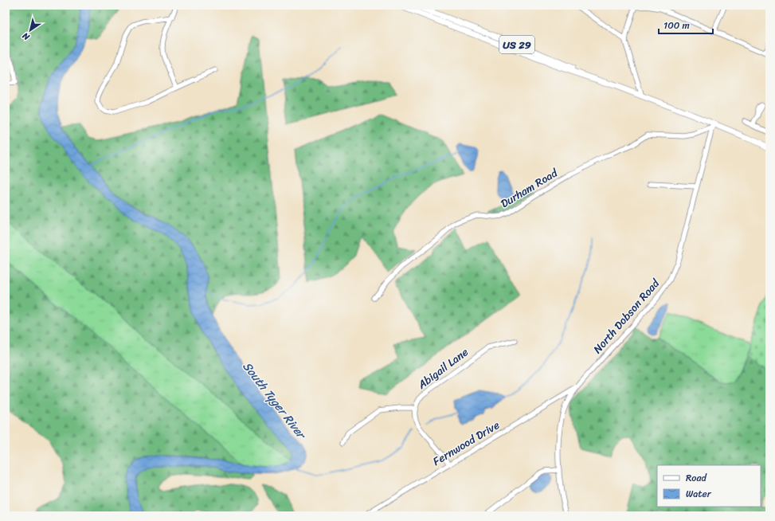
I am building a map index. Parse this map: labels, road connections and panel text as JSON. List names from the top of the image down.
{
  "streets": {
    "main road": ["US 29"],
    "street": [
      "Durham Road",
      "North Dobson Road",
      "Abigail Lane",
      "Fernwood Drive"
    ]
  },
  "crossings": [
    ["US 29", "Durham Road"],
    ["US 29", "North Dobson Road"],
    ["Durham Road", "North Dobson Road"],
    ["North Dobson Road", "Fernwood Drive"]
  ],
  "water": ["South Tyger River"],
  "legend": ["Road", "Water"],
  "scale_bar": "100 m",
  "north": "bottom left"
}
